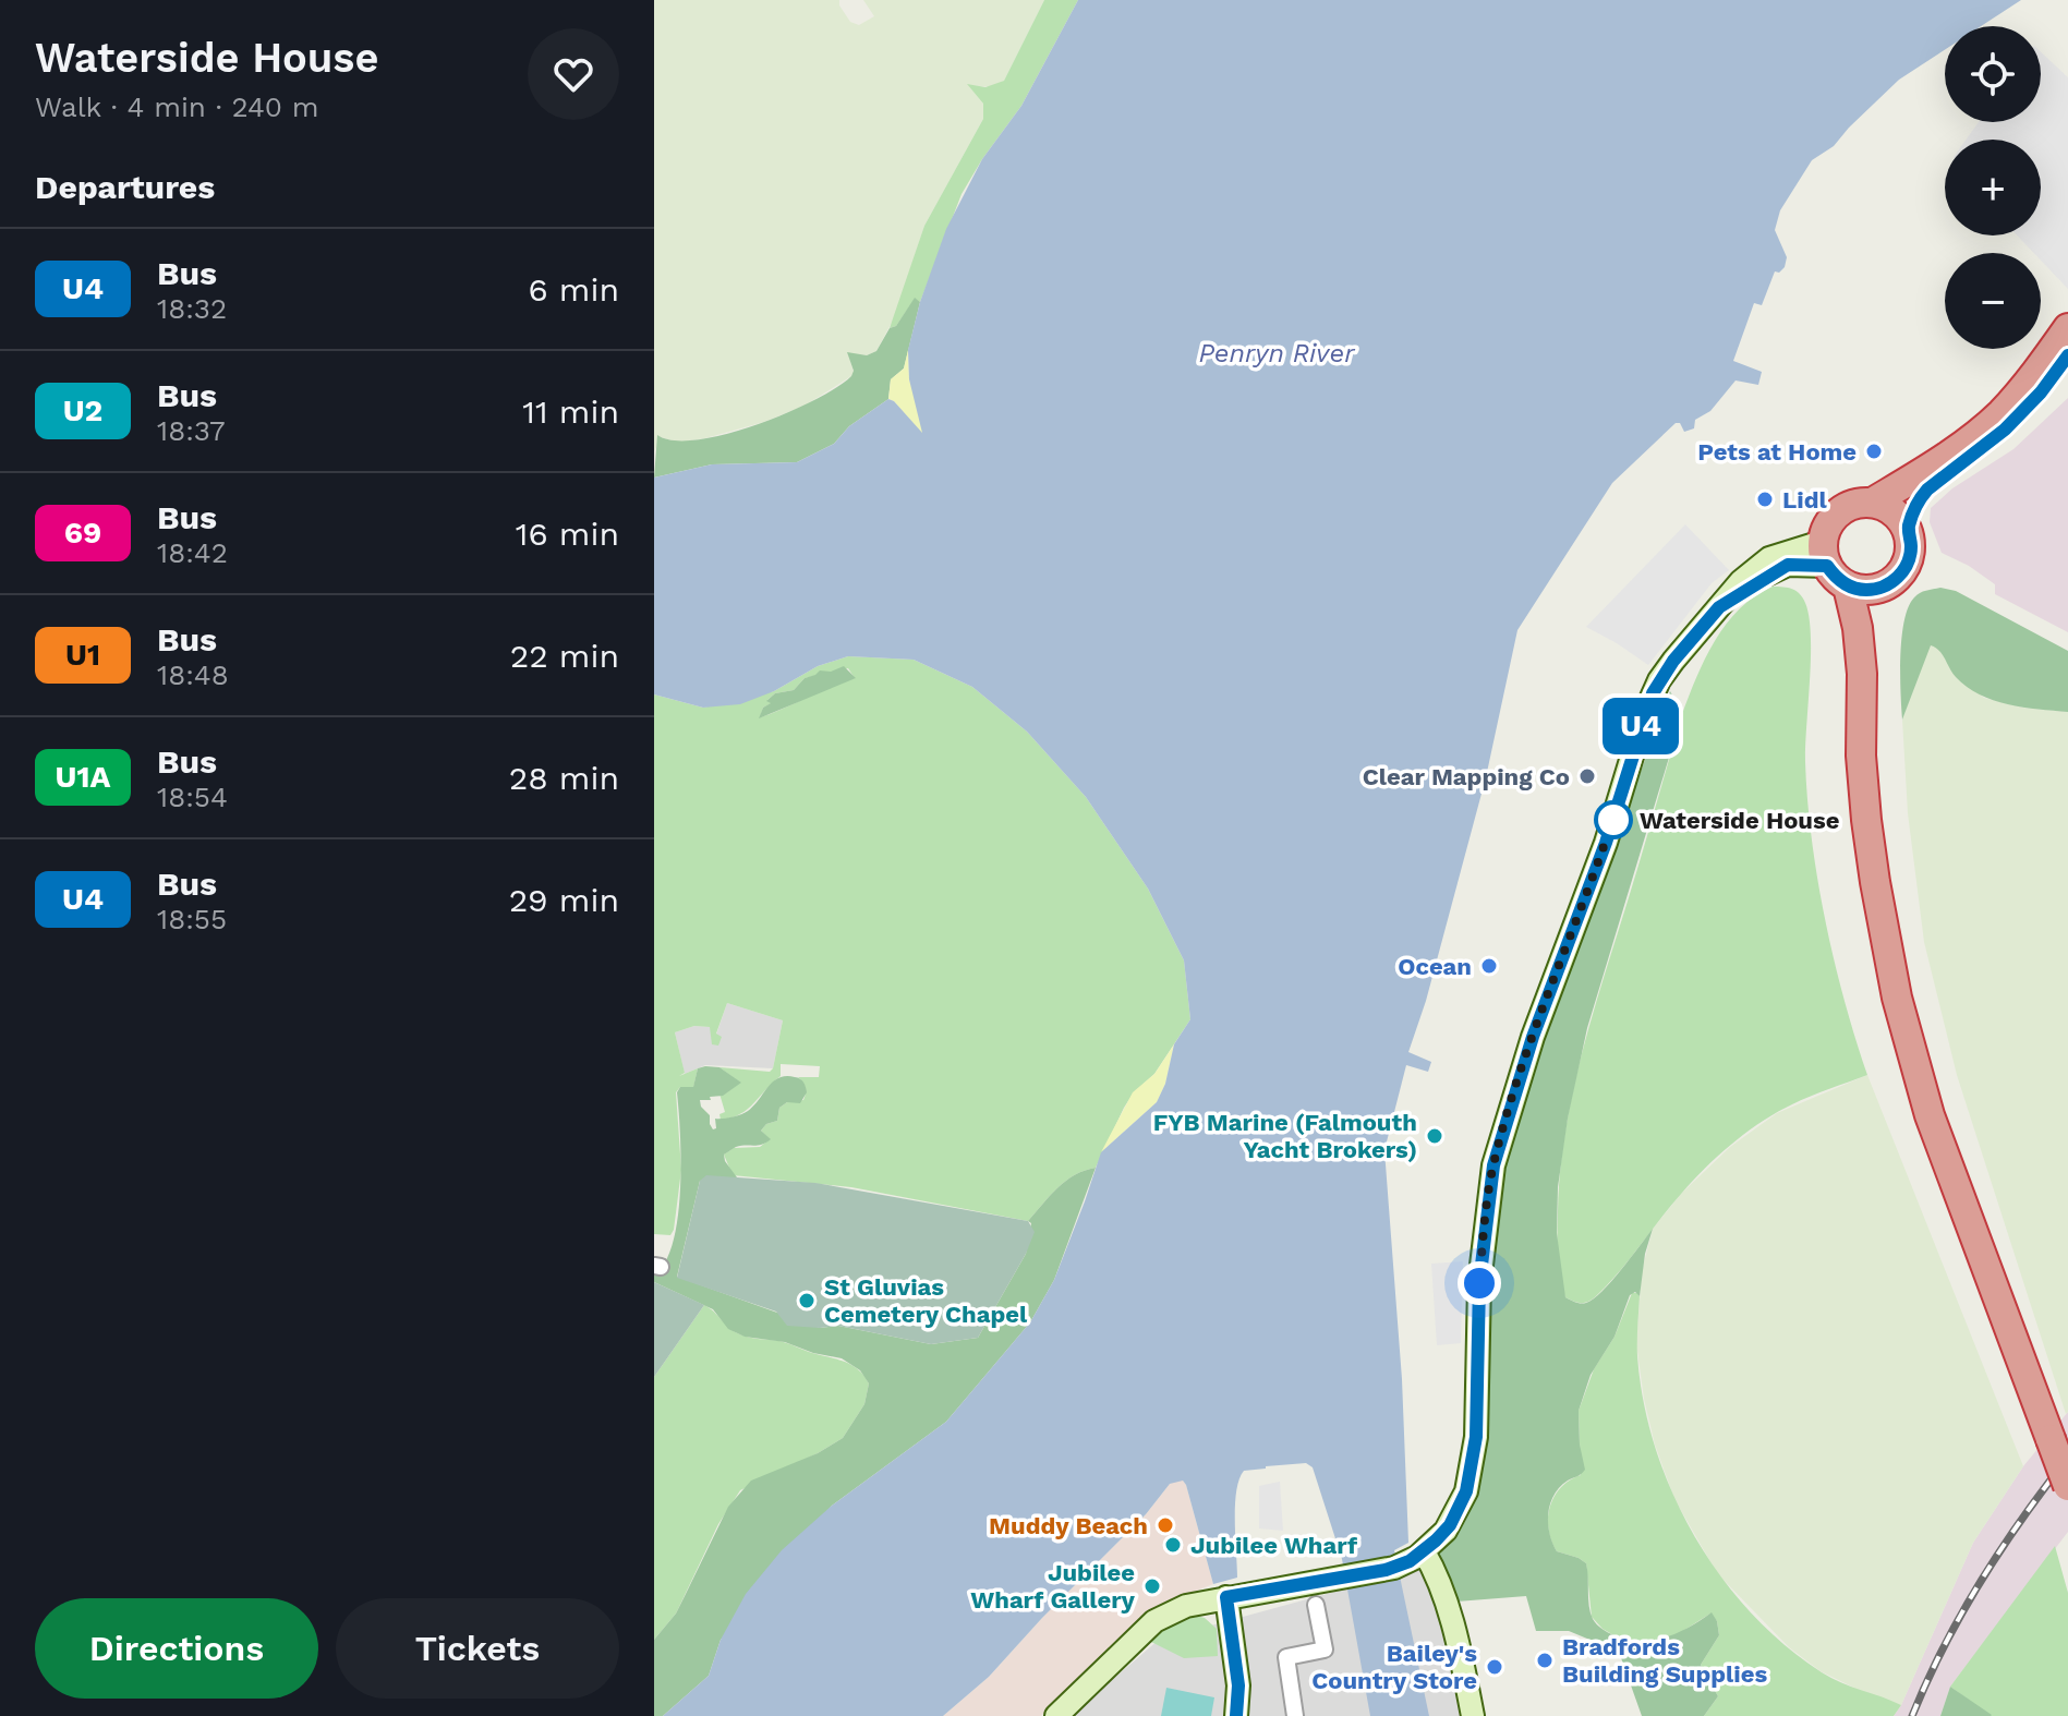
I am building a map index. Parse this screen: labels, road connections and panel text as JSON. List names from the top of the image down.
{
  "water": ["Penryn River"],
  "places": [
    "Pets at Home",
    "Lidl",
    "Clear Mapping Co",
    "Waterside House",
    "Ocean",
    "FYB Marine (Falmouth Yacht Brokers)",
    "St Gluvias Cemetery Chapel",
    "Muddy Beach",
    "Jubilee Wharf",
    "Jubilee Wharf Gallery",
    "Bradfords Building Supplies",
    "Bailey's Country Store"
  ],
  "lines": ["bus line U4"],
  "page": {
    "heading": [
      ["Waterside House", "Walk · 4 min · 240 m"],
      "Departures"
    ],
    "on_map": "U4",
    "map_buttons": ["+", "−"],
    "list": [
      {
        "mark": "U4",
        "name": "Bus",
        "note": "18:32",
        "value": "6 min"
      },
      {
        "mark": "U2",
        "name": "Bus",
        "note": "18:37",
        "value": "11 min"
      },
      {
        "mark": "69",
        "name": "Bus",
        "note": "18:42",
        "value": "16 min"
      },
      {
        "mark": "U1",
        "name": "Bus",
        "note": "18:48",
        "value": "22 min"
      },
      {
        "mark": "U1A",
        "name": "Bus",
        "note": "18:54",
        "value": "28 min"
      },
      {
        "mark": "U4",
        "name": "Bus",
        "note": "18:55",
        "value": "29 min"
      }
    ],
    "buttons": ["Directions", "Tickets"]
  }
}
